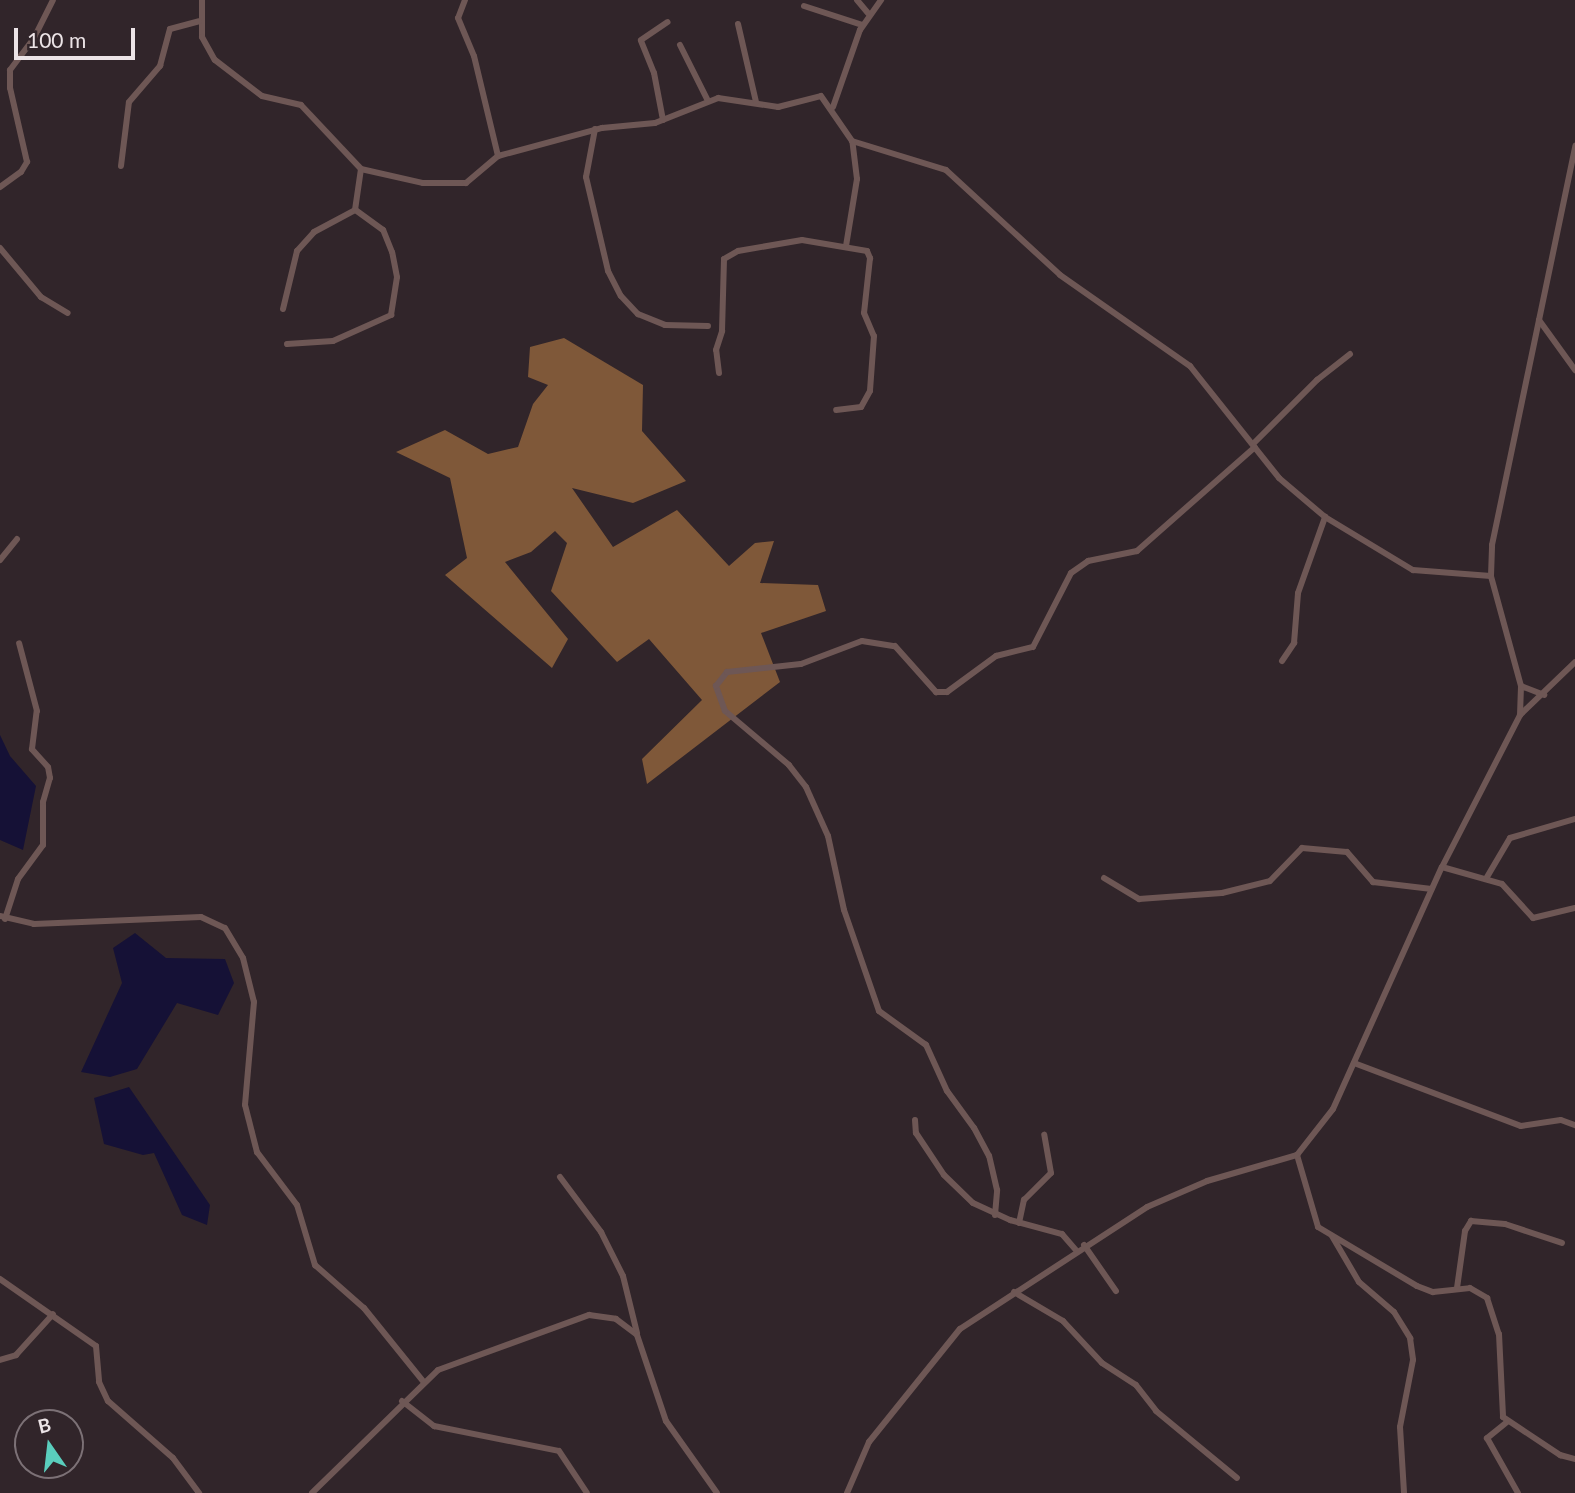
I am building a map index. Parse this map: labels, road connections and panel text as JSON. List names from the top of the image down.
{
  "scale_bar": "100 m",
  "north": "top"
}
